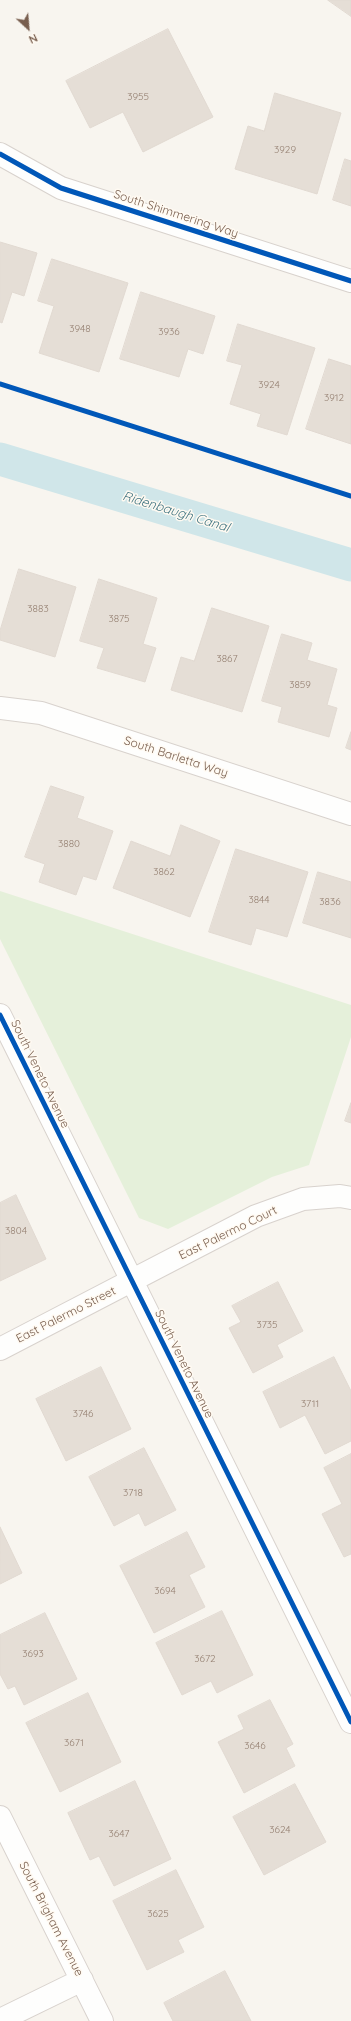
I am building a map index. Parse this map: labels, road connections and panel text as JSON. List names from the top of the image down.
{
  "streets": {
    "street": [
      "South Shimmering Way",
      "South Barletta Way",
      "South Veneto Avenue",
      "East Palermo Court",
      "East Palermo Street",
      "South Brigham Avenue"
    ]
  },
  "crossings": [
    ["South Veneto Avenue", "East Palermo Court"],
    ["South Veneto Avenue", "East Palermo Street"],
    ["East Palermo Court", "East Palermo Street"]
  ],
  "water": ["Ridenbaugh Canal"],
  "house_numbers": [
    "3955",
    "3929",
    "3948",
    "3936",
    "3924",
    "3912",
    "3883",
    "3875",
    "3867",
    "3859",
    "3880",
    "3862",
    "3844",
    "3836",
    "3804",
    "3735",
    "3711",
    "3746",
    "3718",
    "3694",
    "3693",
    "3672",
    "3671",
    "3646",
    "3624",
    "3647",
    "3625"
  ],
  "north": "bottom right"
}
